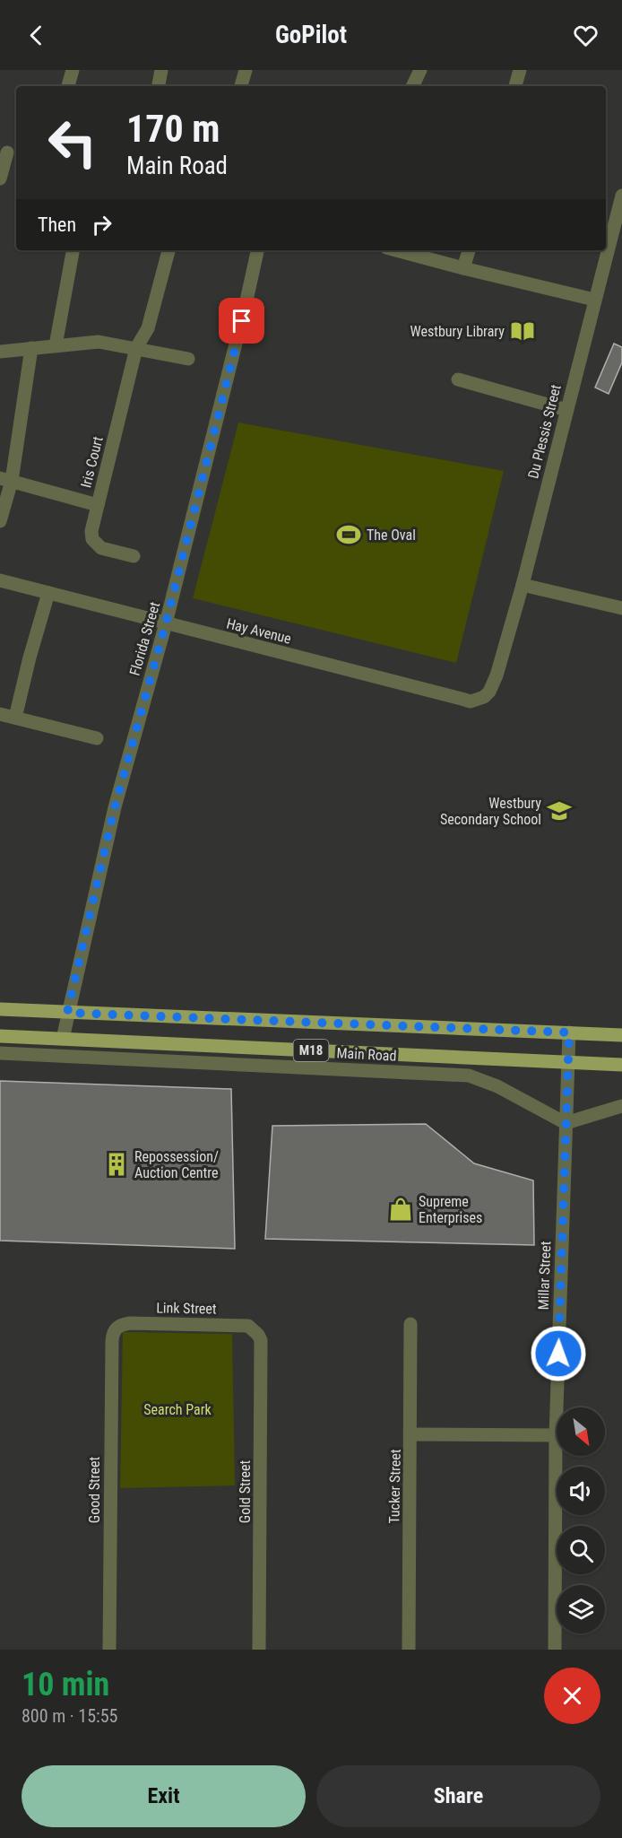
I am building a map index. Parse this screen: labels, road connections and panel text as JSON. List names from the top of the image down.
{
  "streets": {
    "main road": ["M18", "Main Road"],
    "street": [
      "Du Plessis Street",
      "Iris Court",
      "Hay Avenue",
      "Florida Street",
      "Millar Street",
      "Link Street",
      "Tucker Street",
      "Good Street",
      "Gold Street"
    ]
  },
  "crossings": [
    ["Du Plessis Street", "Hay Avenue"],
    ["Hay Avenue", "Florida Street"],
    ["Florida Street", "Main Road"],
    ["Main Road", "Millar Street"],
    ["Link Street", "Good Street"],
    ["Link Street", "Gold Street"]
  ],
  "parks": ["Search Park"],
  "places": {
    "library": ["Westbury Library"],
    "sports": ["The Oval"],
    "school or university": ["Westbury Secondary School"],
    "building": ["Repossession/ Auction Centre"],
    "shop": ["Supreme Enterprises"]
  },
  "north": "bottom right",
  "page": {
    "header": "GoPilot",
    "turn": ["170 m", "Main Road"],
    "then": "Then",
    "heading": ["10 min", "800 m · 15:55"],
    "buttons": ["Exit", "Share"]
  }
}
